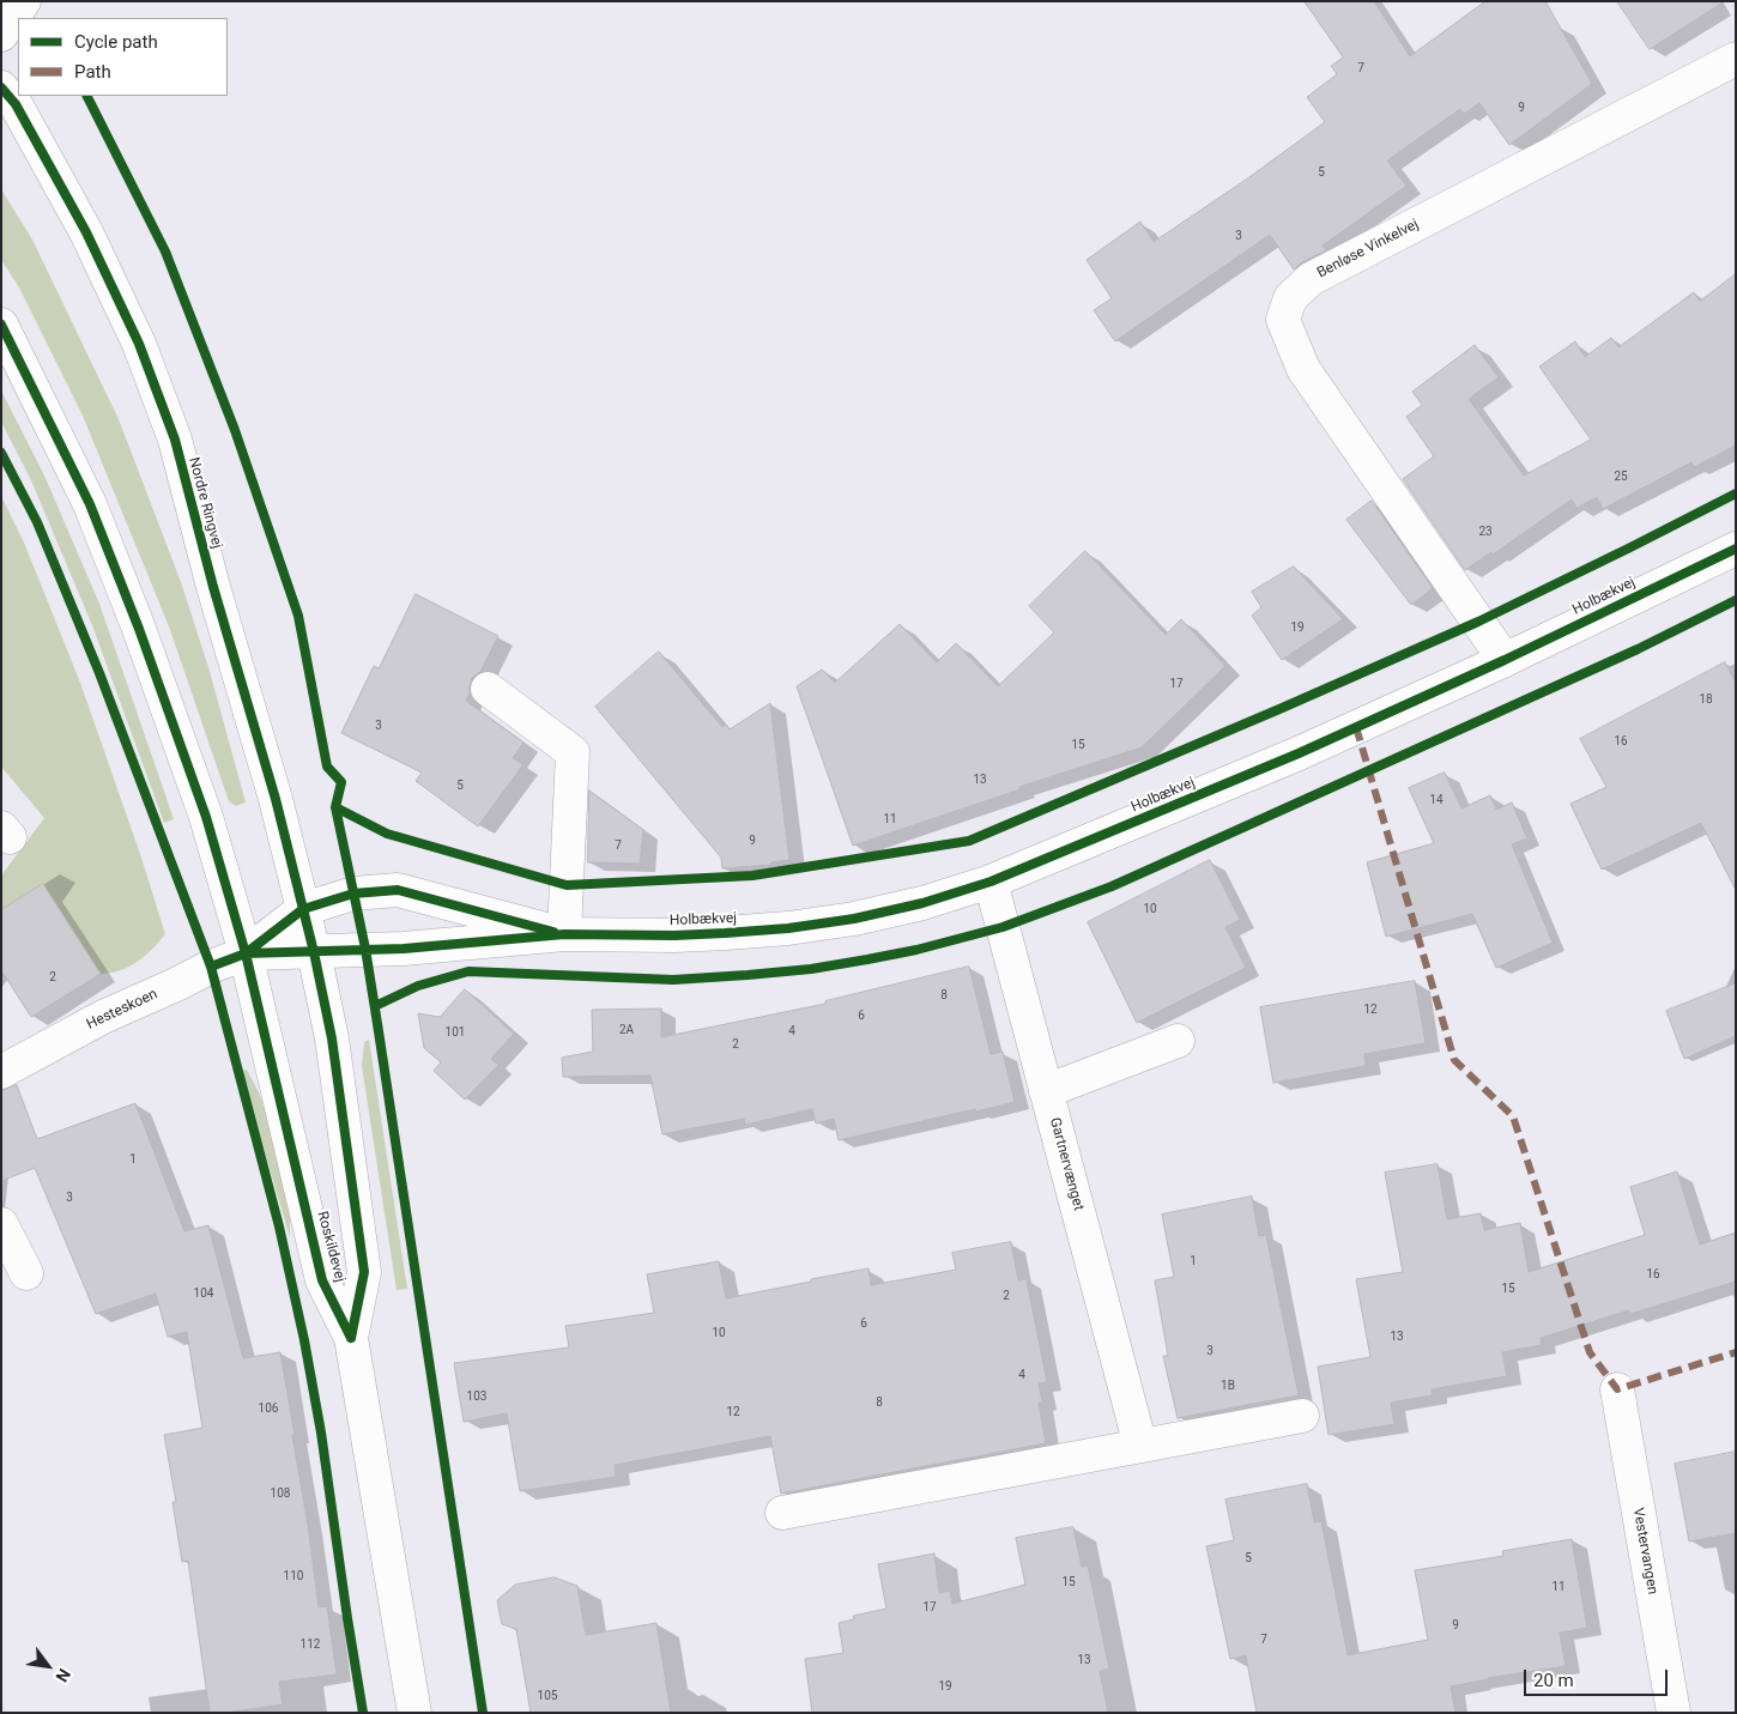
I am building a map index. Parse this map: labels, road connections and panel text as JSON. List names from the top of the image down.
{
  "streets": {
    "main road": [
      "Benløse Vinkelvej",
      "Nordre Ringvej",
      "Holbækvej",
      "Hesteskoen",
      "Gartnervænget",
      "Roskildevej",
      "Vestervangen"
    ]
  },
  "crossings": [
    ["Benløse Vinkelvej", "Holbækvej"],
    ["Nordre Ringvej", "Holbækvej"],
    ["Nordre Ringvej", "Roskildevej"],
    ["Holbækvej", "Hesteskoen"],
    ["Holbækvej", "Gartnervænget"],
    ["Holbækvej", "Roskildevej"],
    ["Hesteskoen", "Roskildevej"]
  ],
  "house_numbers": [
    "7",
    "9",
    "5",
    "3",
    "25",
    "23",
    "19",
    "17",
    "18",
    "3",
    "16",
    "15",
    "13",
    "5",
    "14",
    "11",
    "9",
    "7",
    "10",
    "2",
    "8",
    "12",
    "6",
    "2A",
    "4",
    "101",
    "2",
    "1",
    "3",
    "1",
    "16",
    "15",
    "104",
    "2",
    "6",
    "10",
    "13",
    "3",
    "4",
    "1B",
    "103",
    "8",
    "106",
    "12",
    "108",
    "5",
    "110",
    "15",
    "11",
    "17",
    "9",
    "7",
    "112",
    "13",
    "19",
    "105"
  ],
  "legend": ["Cycle path", "Path"],
  "scale_bar": "20 m",
  "north": "bottom right"
}
